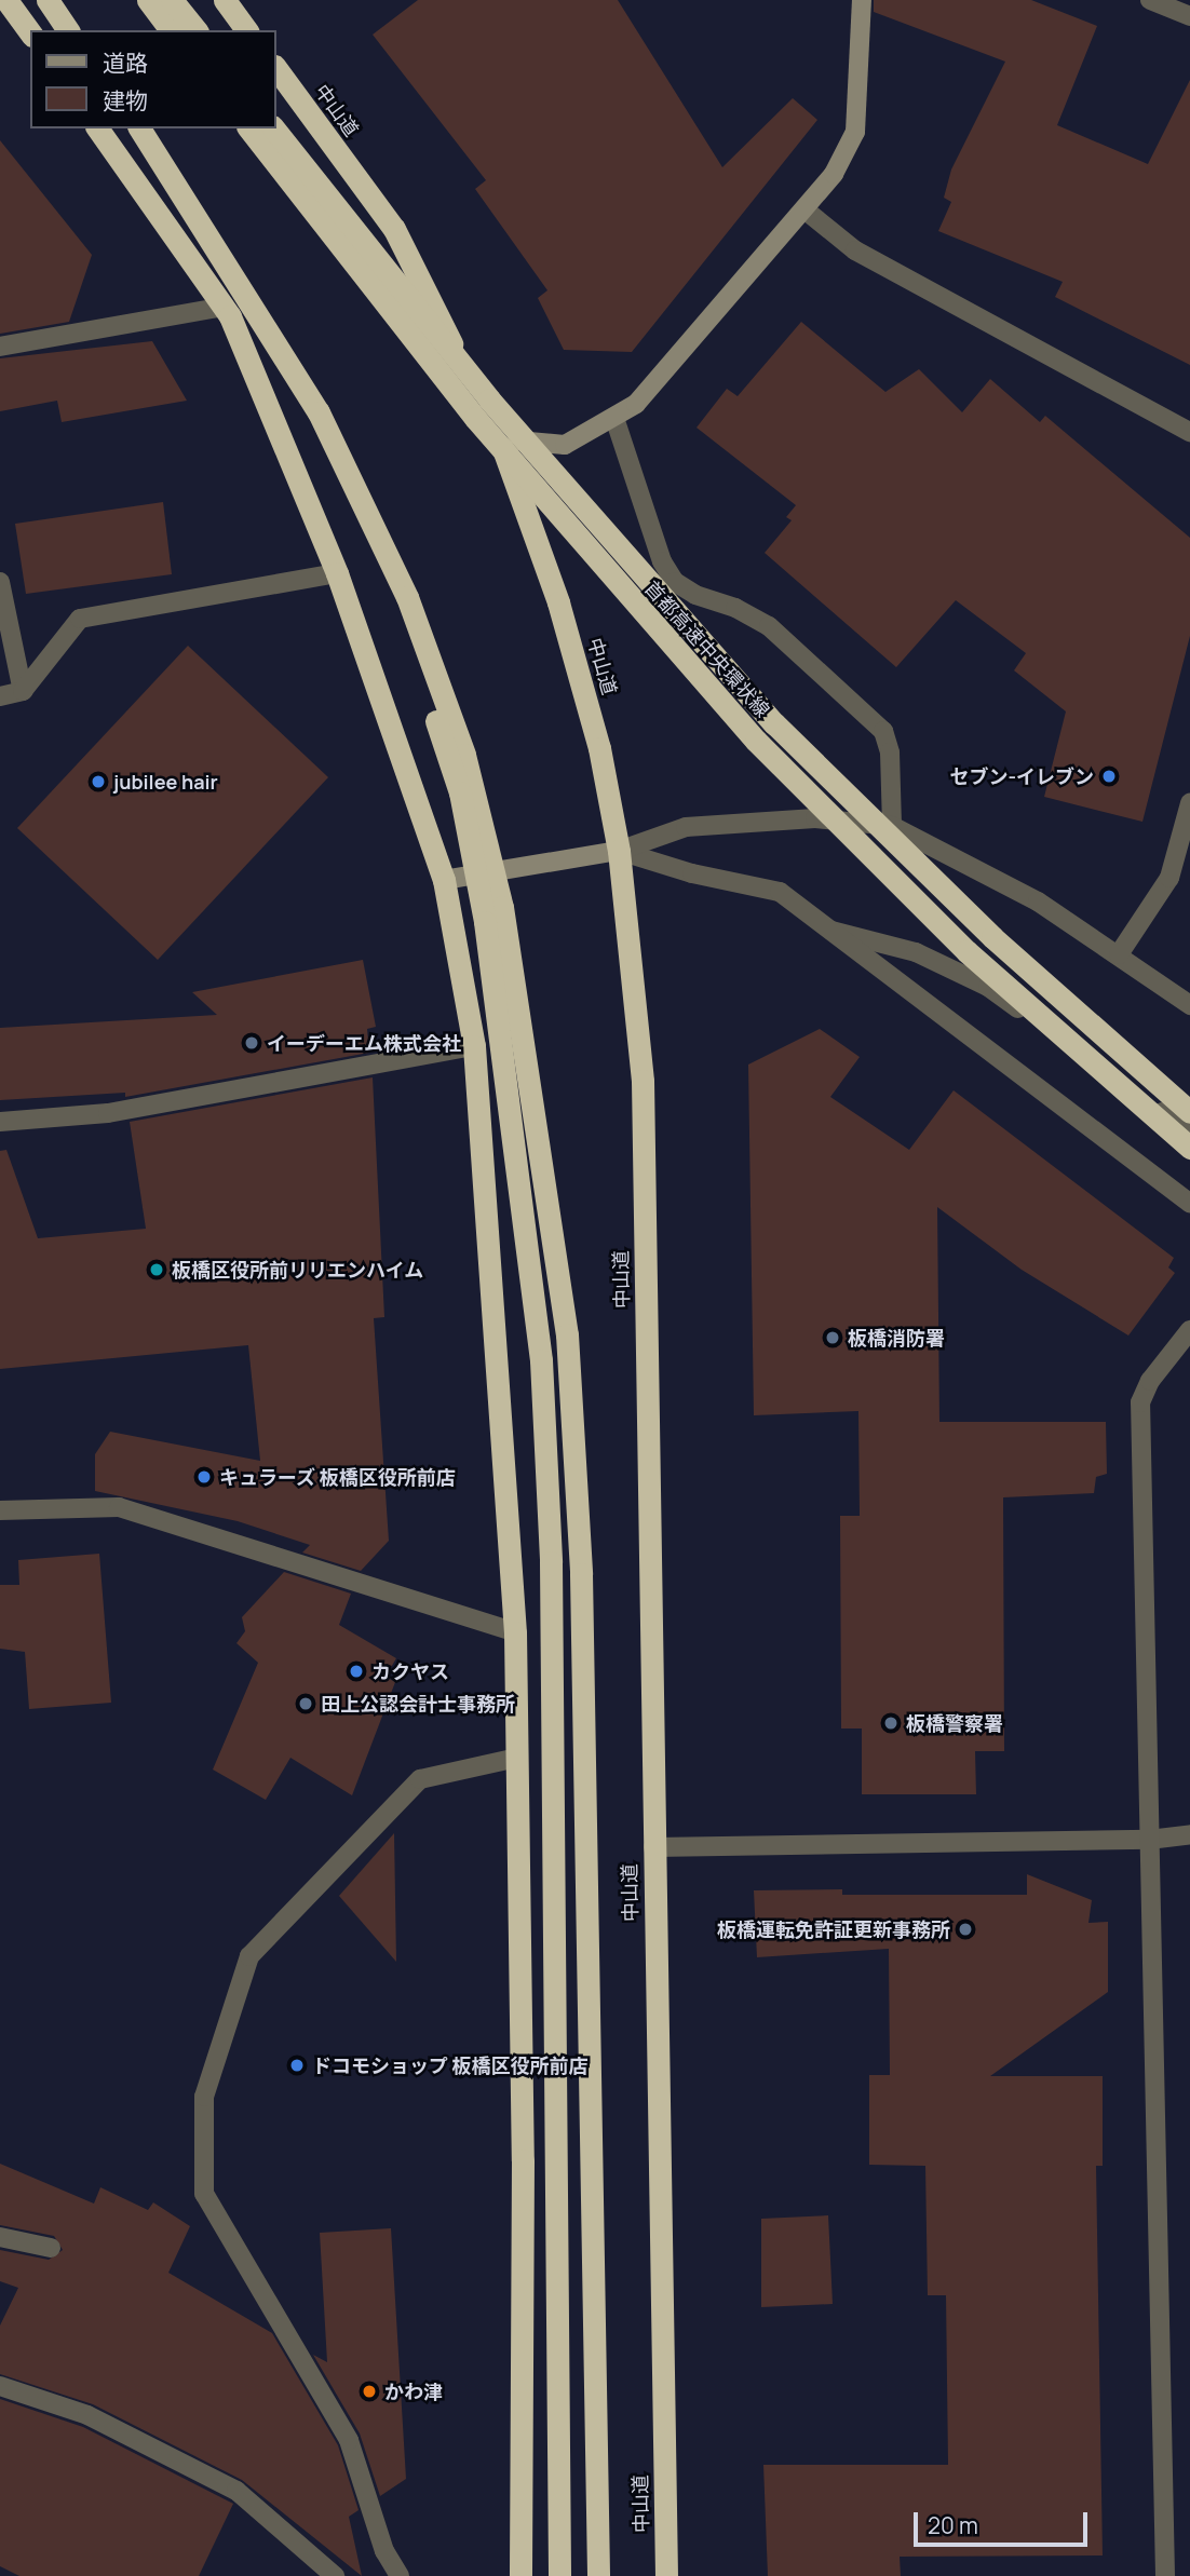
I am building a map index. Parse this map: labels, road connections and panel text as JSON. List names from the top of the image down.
{
  "streets": {
    "highway": ["中山道", "首都高速中央環状線"]
  },
  "places": [
    "セブン-イレブン",
    "jubilee hair",
    "イーデーエム株式会社",
    "板橋区役所前リリエンハイム",
    "板橋消防署",
    "キュラーズ 板橋区役所前店",
    "カクヤス",
    "田上公認会計士事務所",
    "板橋警察署",
    "板橋運転免許証更新事務所",
    "ドコモショップ 板橋区役所前店",
    "かわ津"
  ],
  "legend": ["道路", "建物"],
  "scale_bar": "20 m"
}
